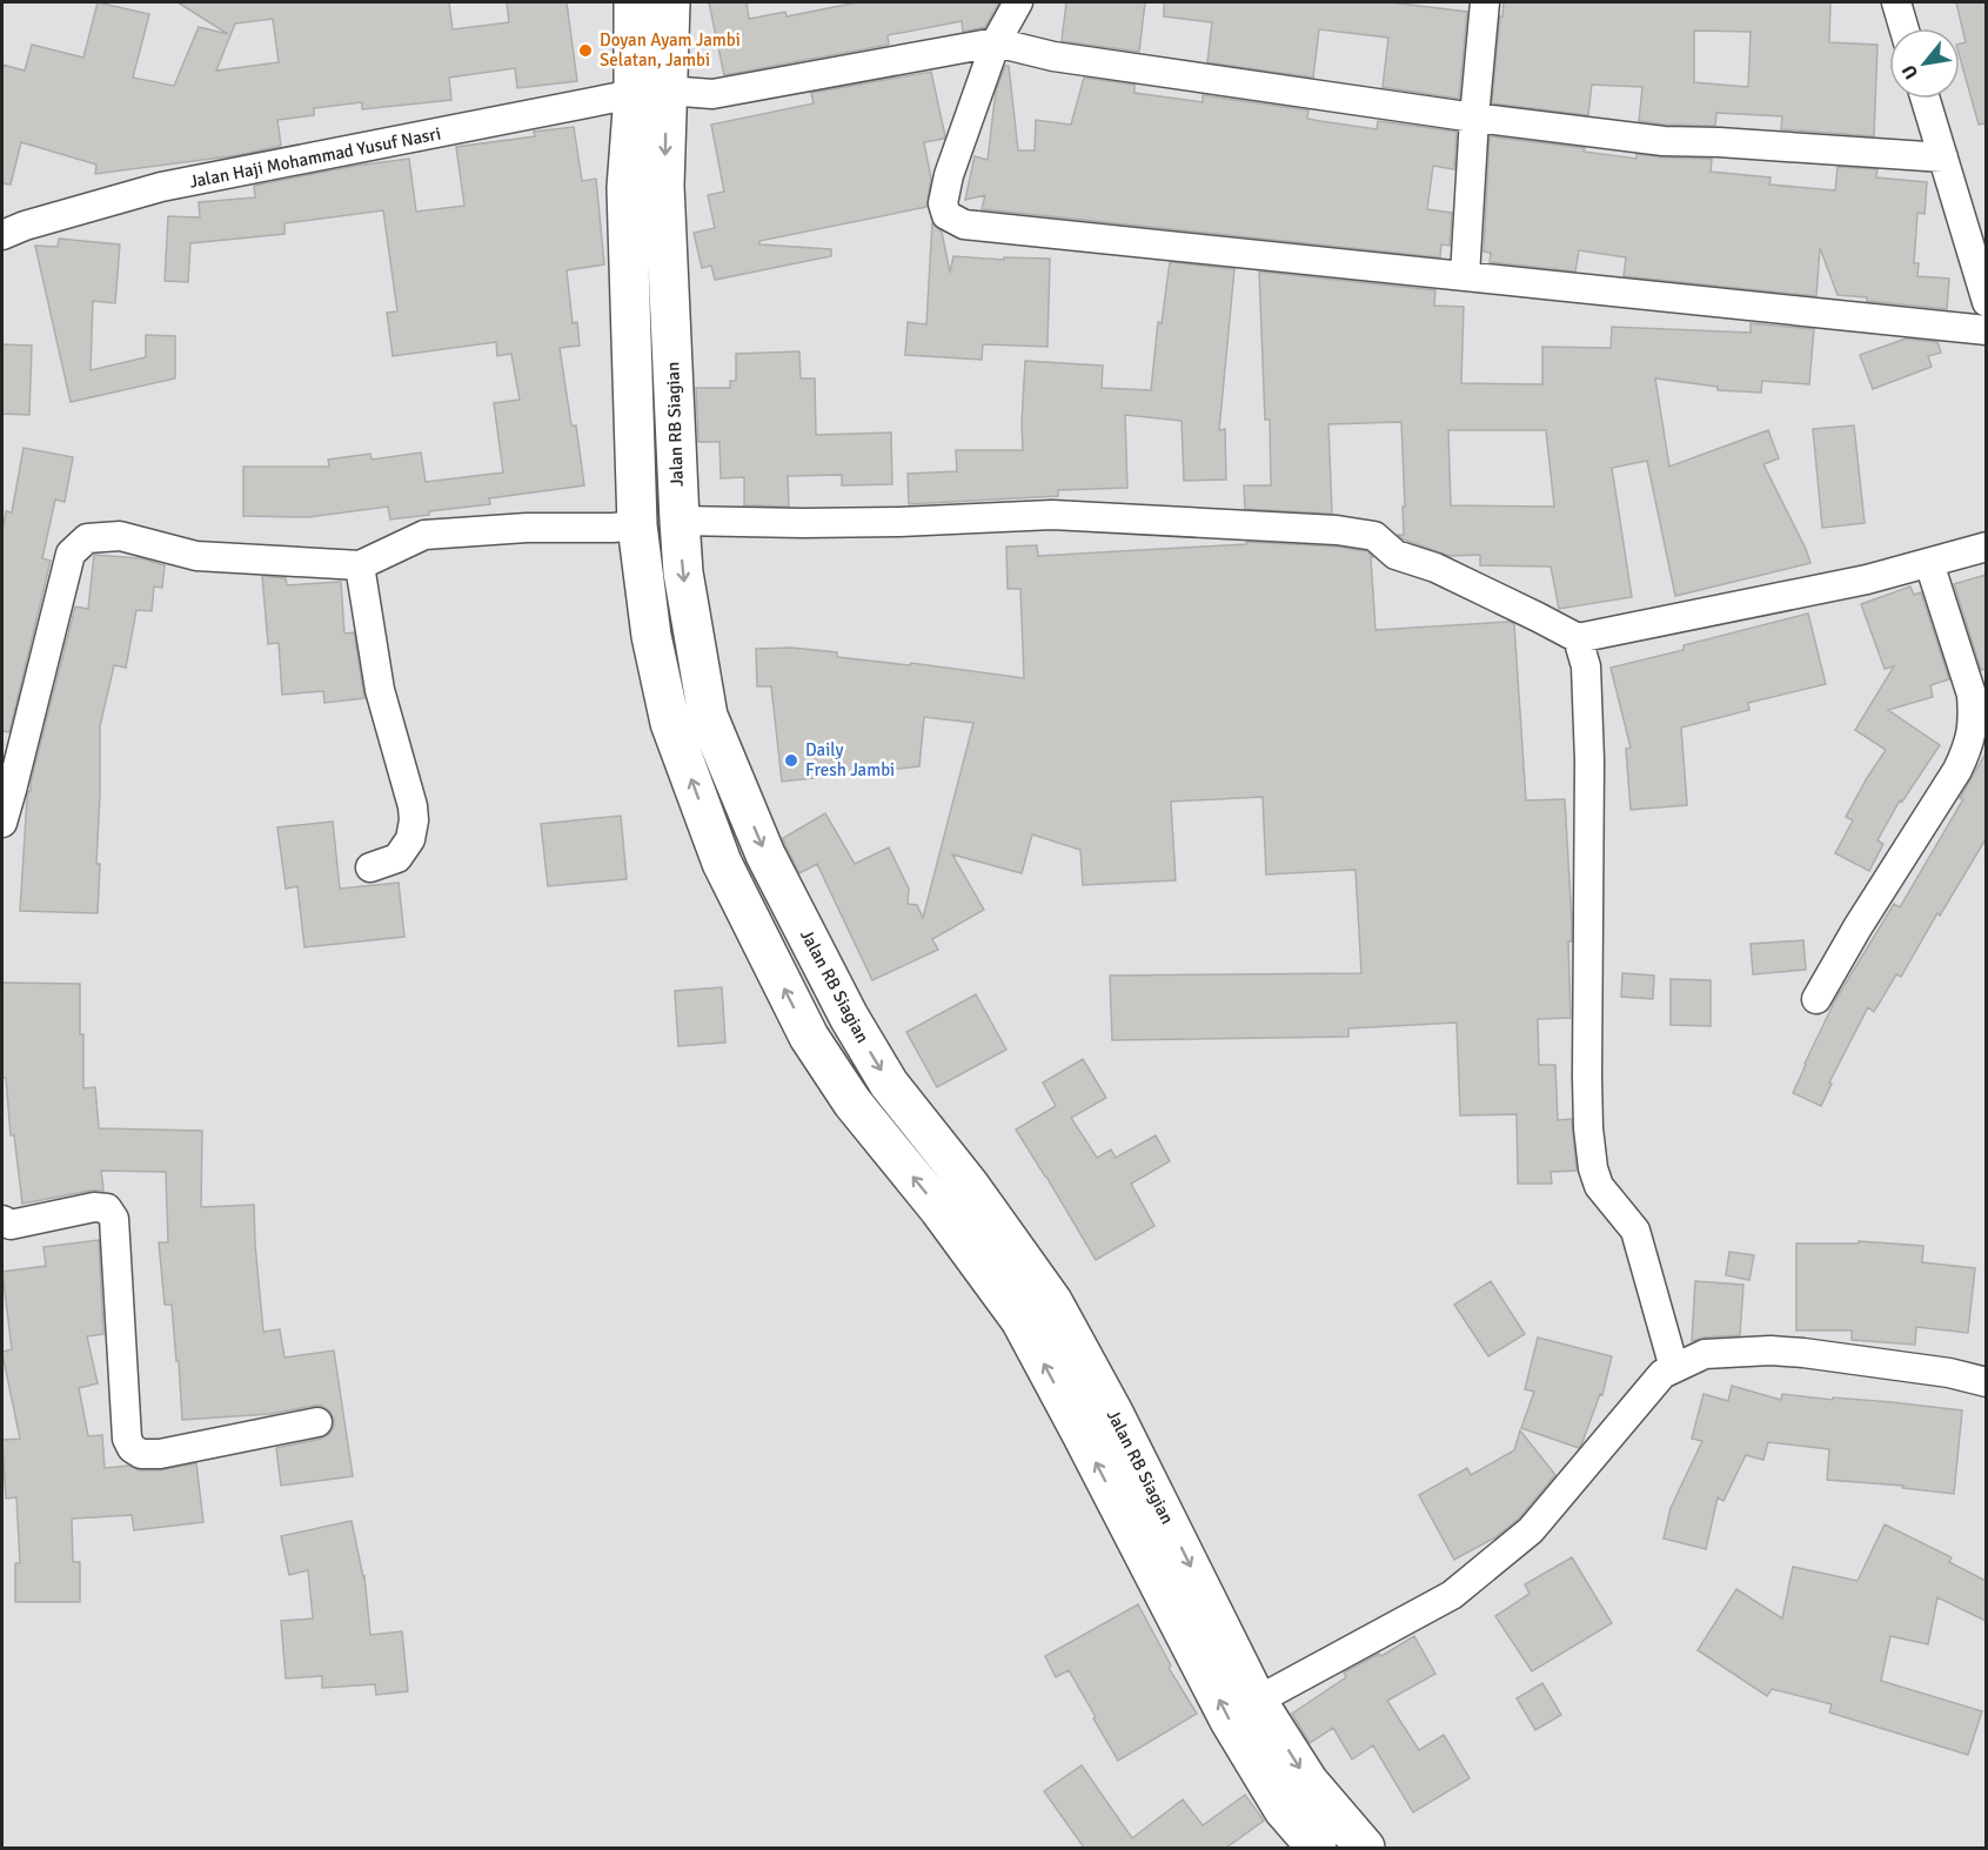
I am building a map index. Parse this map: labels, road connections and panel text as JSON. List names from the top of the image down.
{
  "streets": {
    "highway": ["Jalan RB Siagian"],
    "street": ["Jalan Haji Mohammad Yusuf Nasri"]
  },
  "crossings": [
    ["Jalan Haji Mohammad Yusuf Nasri", "Jalan RB Siagian"]
  ],
  "places": ["Doyan Ayam Jambi Selatan, Jambi", "Daily Fresh Jambi"],
  "north": "bottom left"
}
